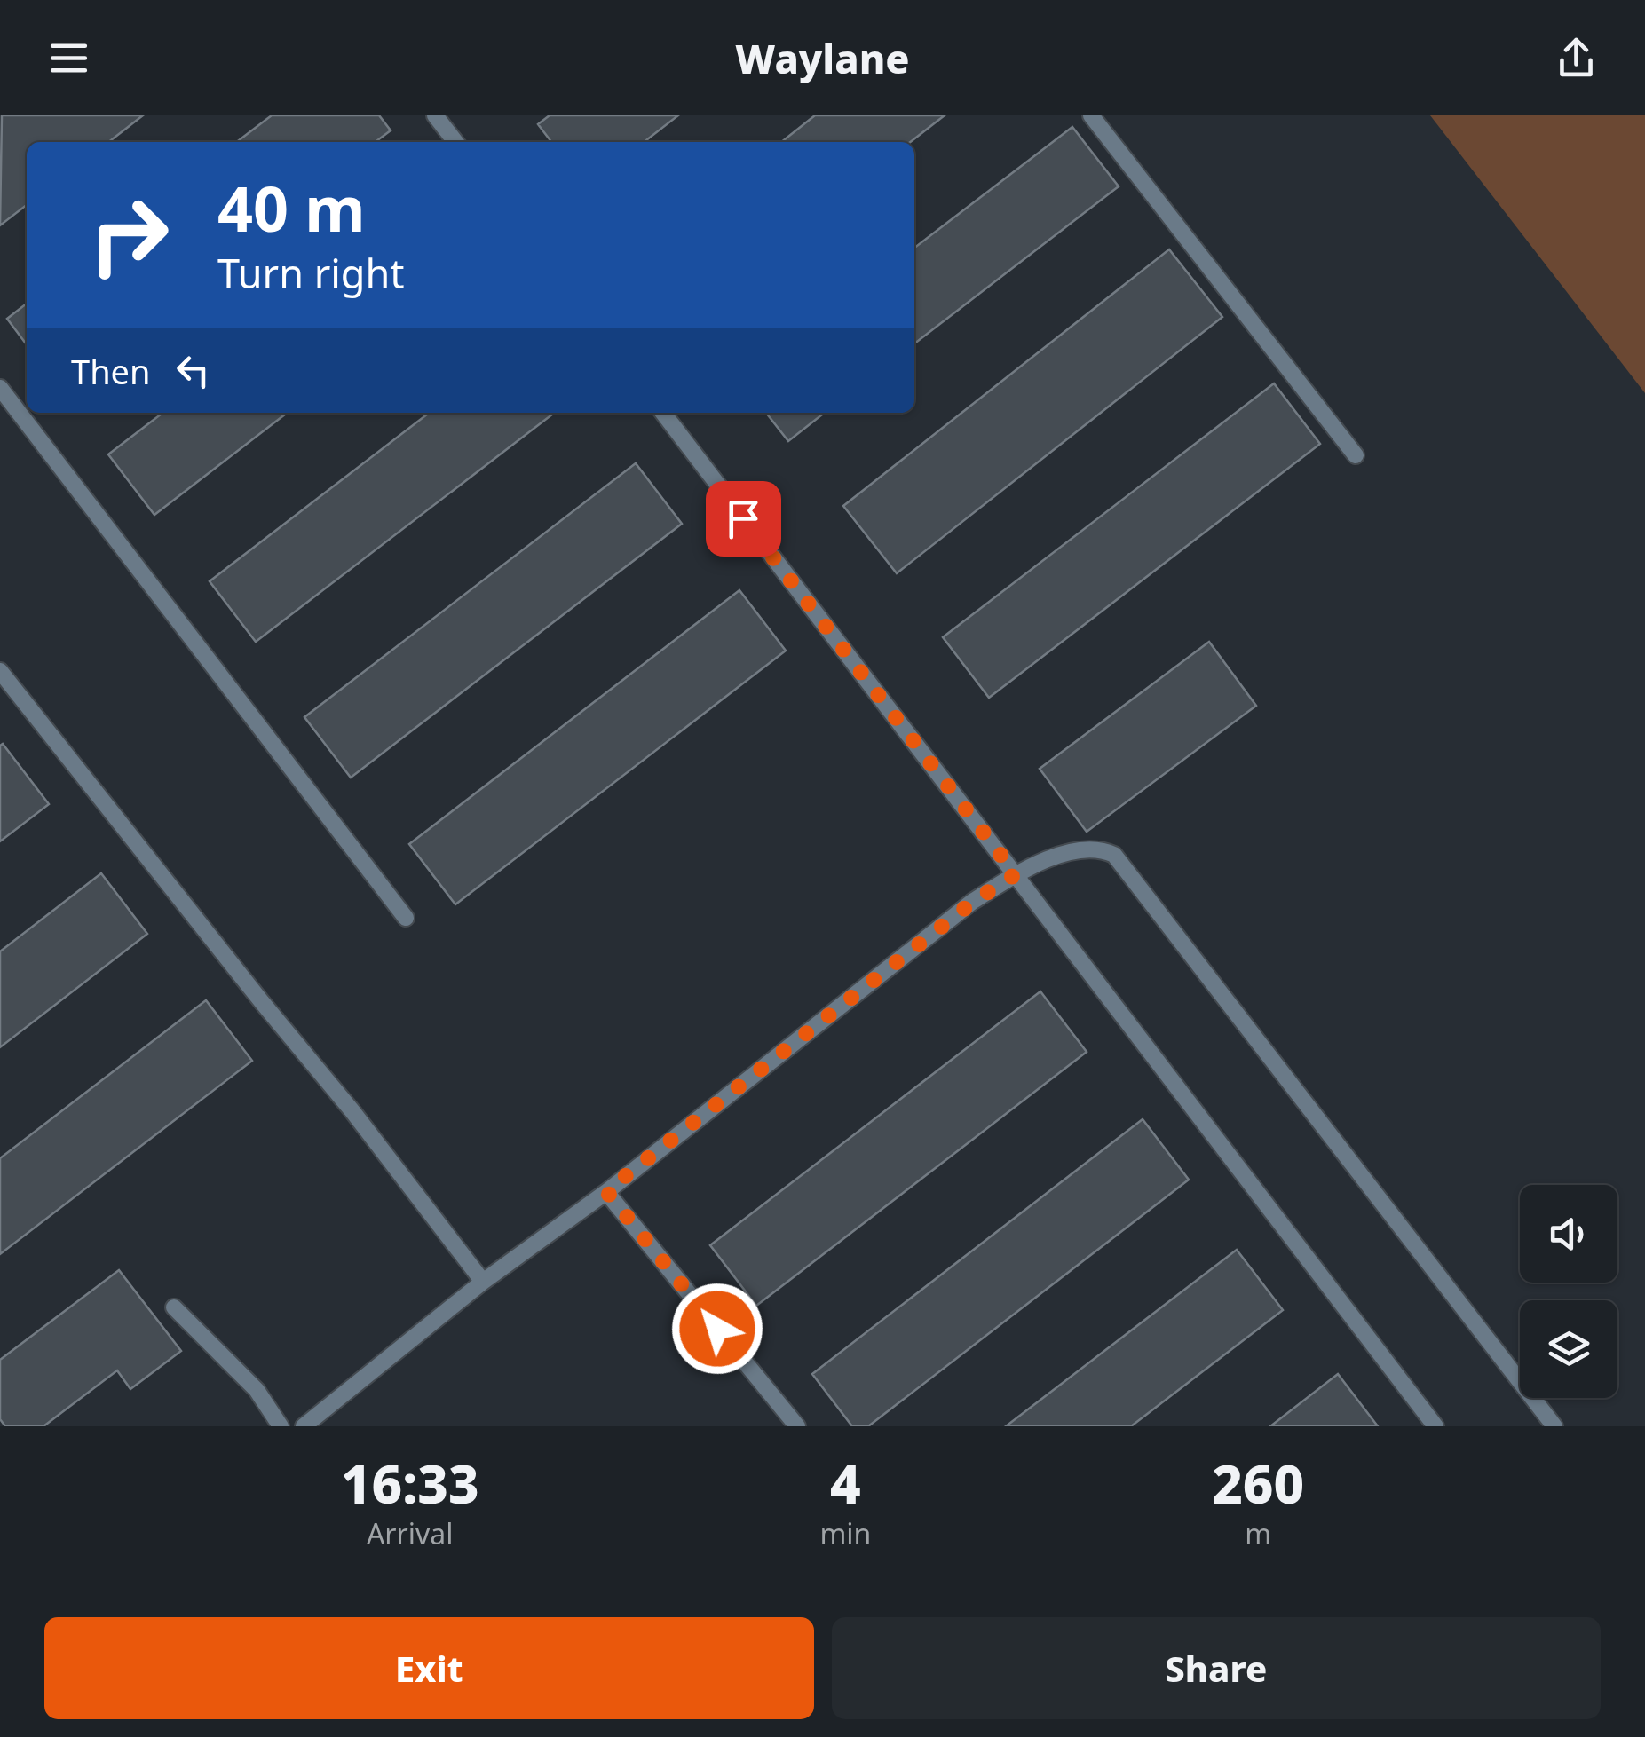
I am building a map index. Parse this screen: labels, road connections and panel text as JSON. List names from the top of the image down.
{
  "page": {
    "header": "Waylane",
    "turn": ["40 m", "Turn right"],
    "then": "Then",
    "eta": [
      "16:33",
      "Arrival",
      "4",
      "min",
      "260",
      "m"
    ],
    "buttons": ["Exit", "Share"]
  }
}
